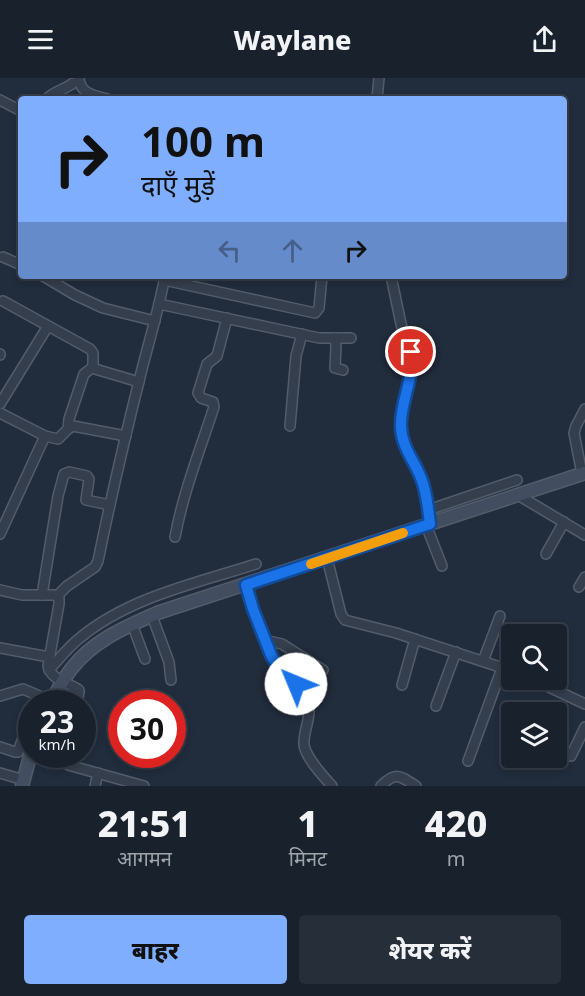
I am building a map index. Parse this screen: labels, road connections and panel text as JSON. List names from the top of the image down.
{
  "page": {
    "header": "Waylane",
    "turn": ["100 m", "दाएँ मुड़ें"],
    "speed": "23 km/h",
    "limit": "30",
    "eta": [
      "21:51",
      "आगमन",
      "1",
      "मिनट",
      "420",
      "m"
    ],
    "buttons": ["बाहर", "शेयर करें"]
  }
}
